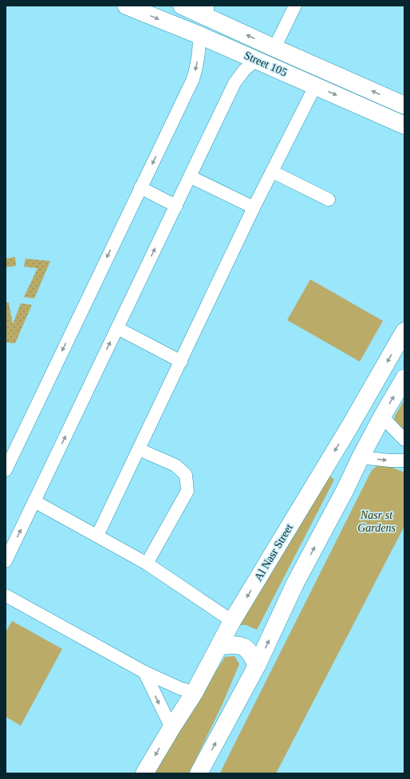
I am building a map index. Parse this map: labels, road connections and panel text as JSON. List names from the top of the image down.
{
  "streets": {
    "main road": ["Street 105", "Al Nasr Street"]
  },
  "parks": ["Nasr st Gardens"]
}
